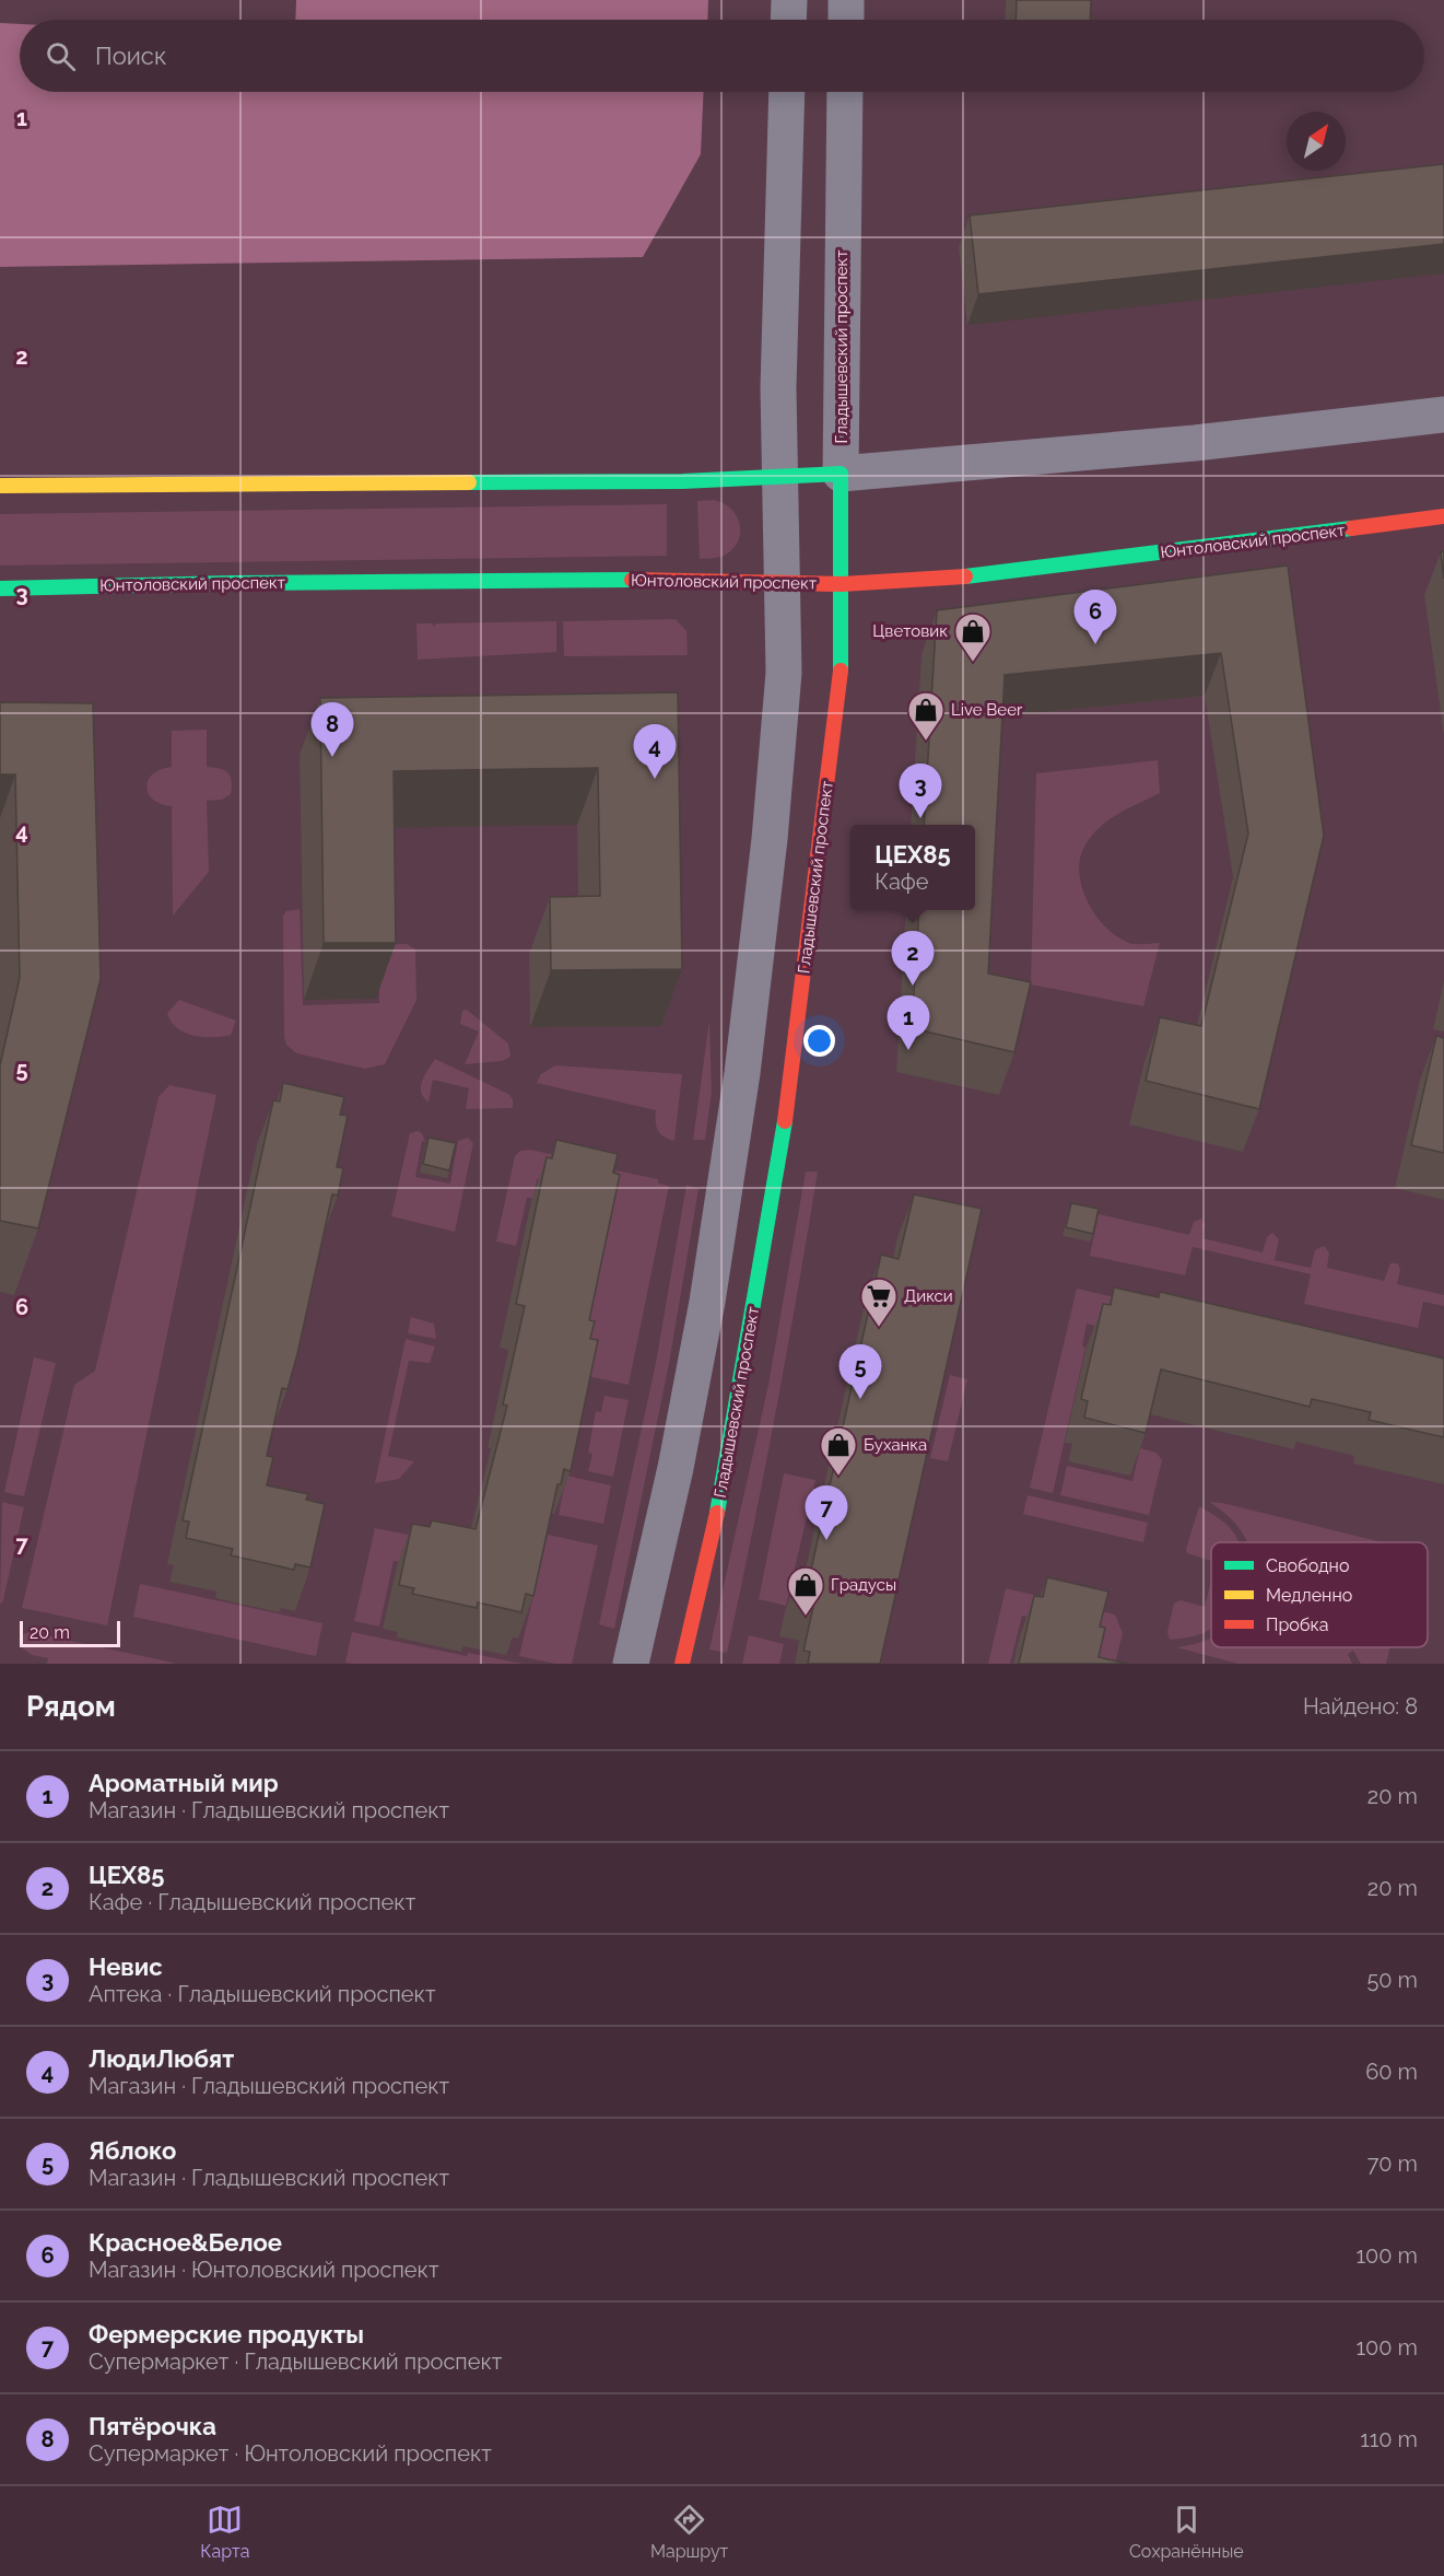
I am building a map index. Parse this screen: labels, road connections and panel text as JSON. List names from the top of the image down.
{
  "streets": {
    "street": ["Гладышевский проспект", "Юнтоловский проспект"]
  },
  "crossings": [
    ["Гладышевский проспект", "Юнтоловский проспект"]
  ],
  "places": {
    "shop": [
      "Цветовик",
      "Live Beer",
      "Буханка",
      "Градусы"
    ],
    "supermarket": ["Дикси"]
  },
  "legend": ["Свободно", "Медленно", "Пробка"],
  "scale_bar": "20 m",
  "north": "top right",
  "page": {
    "search": "Поиск",
    "pins": [
      "6",
      "8",
      "4",
      "3",
      "2",
      "1",
      "5",
      "7"
    ],
    "popup": ["ЦЕХ85", "Кафе"],
    "scale": "20 m",
    "heading": ["Рядом", "Найдено: 8"],
    "list": [
      {
        "mark": "1",
        "name": "Ароматный мир",
        "note": "Магазин · Гладышевский проспект",
        "value": "20 m"
      },
      {
        "mark": "2",
        "name": "ЦЕХ85",
        "note": "Кафе · Гладышевский проспект",
        "value": "20 m"
      },
      {
        "mark": "3",
        "name": "Невис",
        "note": "Аптека · Гладышевский проспект",
        "value": "50 m"
      },
      {
        "mark": "4",
        "name": "ЛюдиЛюбят",
        "note": "Магазин · Гладышевский проспект",
        "value": "60 m"
      },
      {
        "mark": "5",
        "name": "Яблоко",
        "note": "Магазин · Гладышевский проспект",
        "value": "70 m"
      },
      {
        "mark": "6",
        "name": "Красное&Белое",
        "note": "Магазин · Юнтоловский проспект",
        "value": "100 m"
      },
      {
        "mark": "7",
        "name": "Фермерские продукты",
        "note": "Супермаркет · Гладышевский проспект",
        "value": "100 m"
      },
      {
        "mark": "8",
        "name": "Пятёрочка",
        "note": "Супермаркет · Юнтоловский проспект",
        "value": "110 m"
      }
    ],
    "nav": ["Карта", "Маршрут", "Сохранённые"]
  },
  "grid": {
    "rows": [
      "1",
      "2",
      "3",
      "4",
      "5",
      "6",
      "7"
    ]
  }
}
